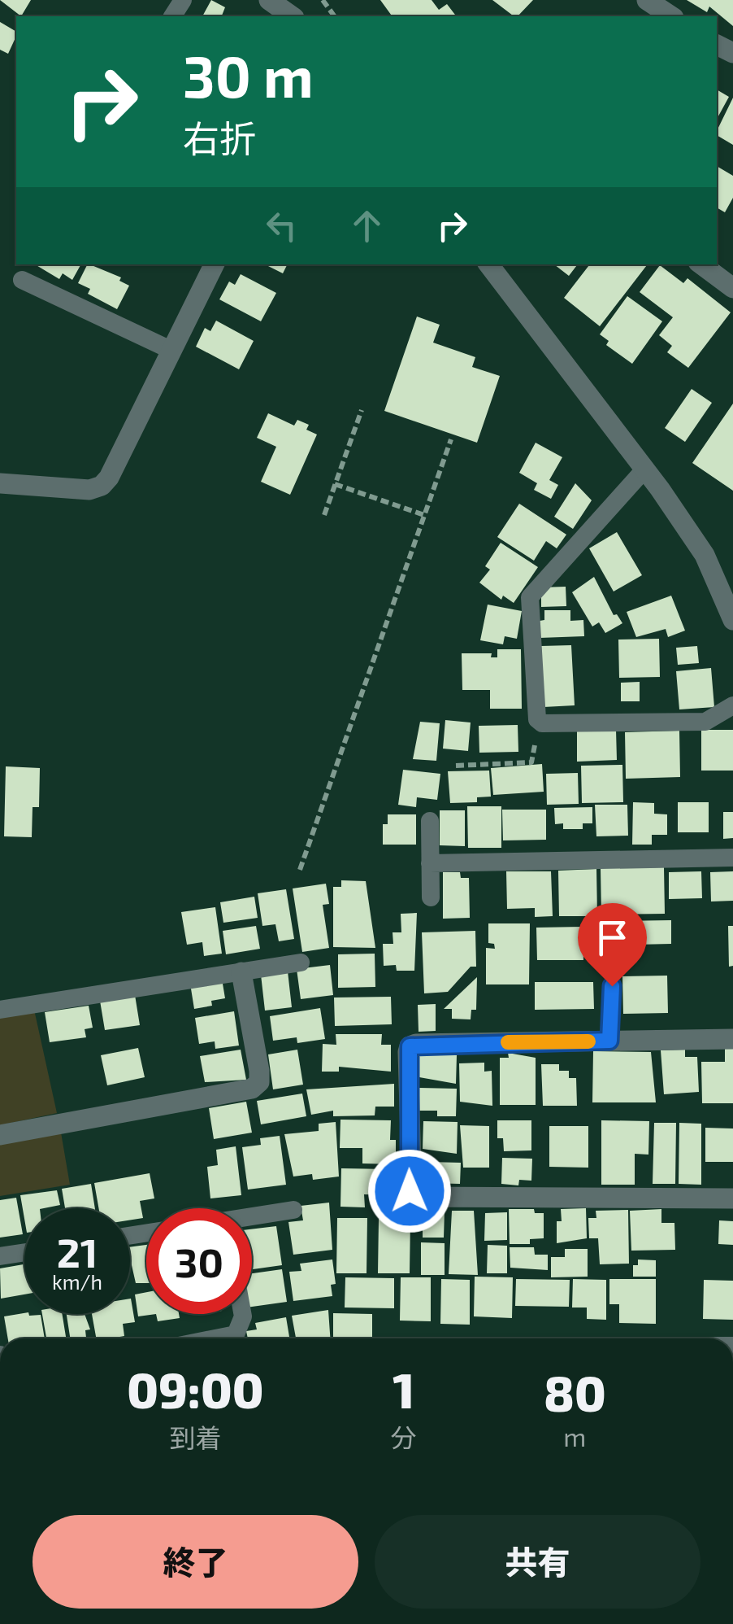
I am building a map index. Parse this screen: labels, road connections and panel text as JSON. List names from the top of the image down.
{
  "page": {
    "turn": ["30 m", "右折"],
    "speed": "21 km/h",
    "limit": "30",
    "eta": [
      "09:00",
      "到着",
      "1",
      "分",
      "80",
      "m"
    ],
    "buttons": ["終了", "共有"]
  }
}
